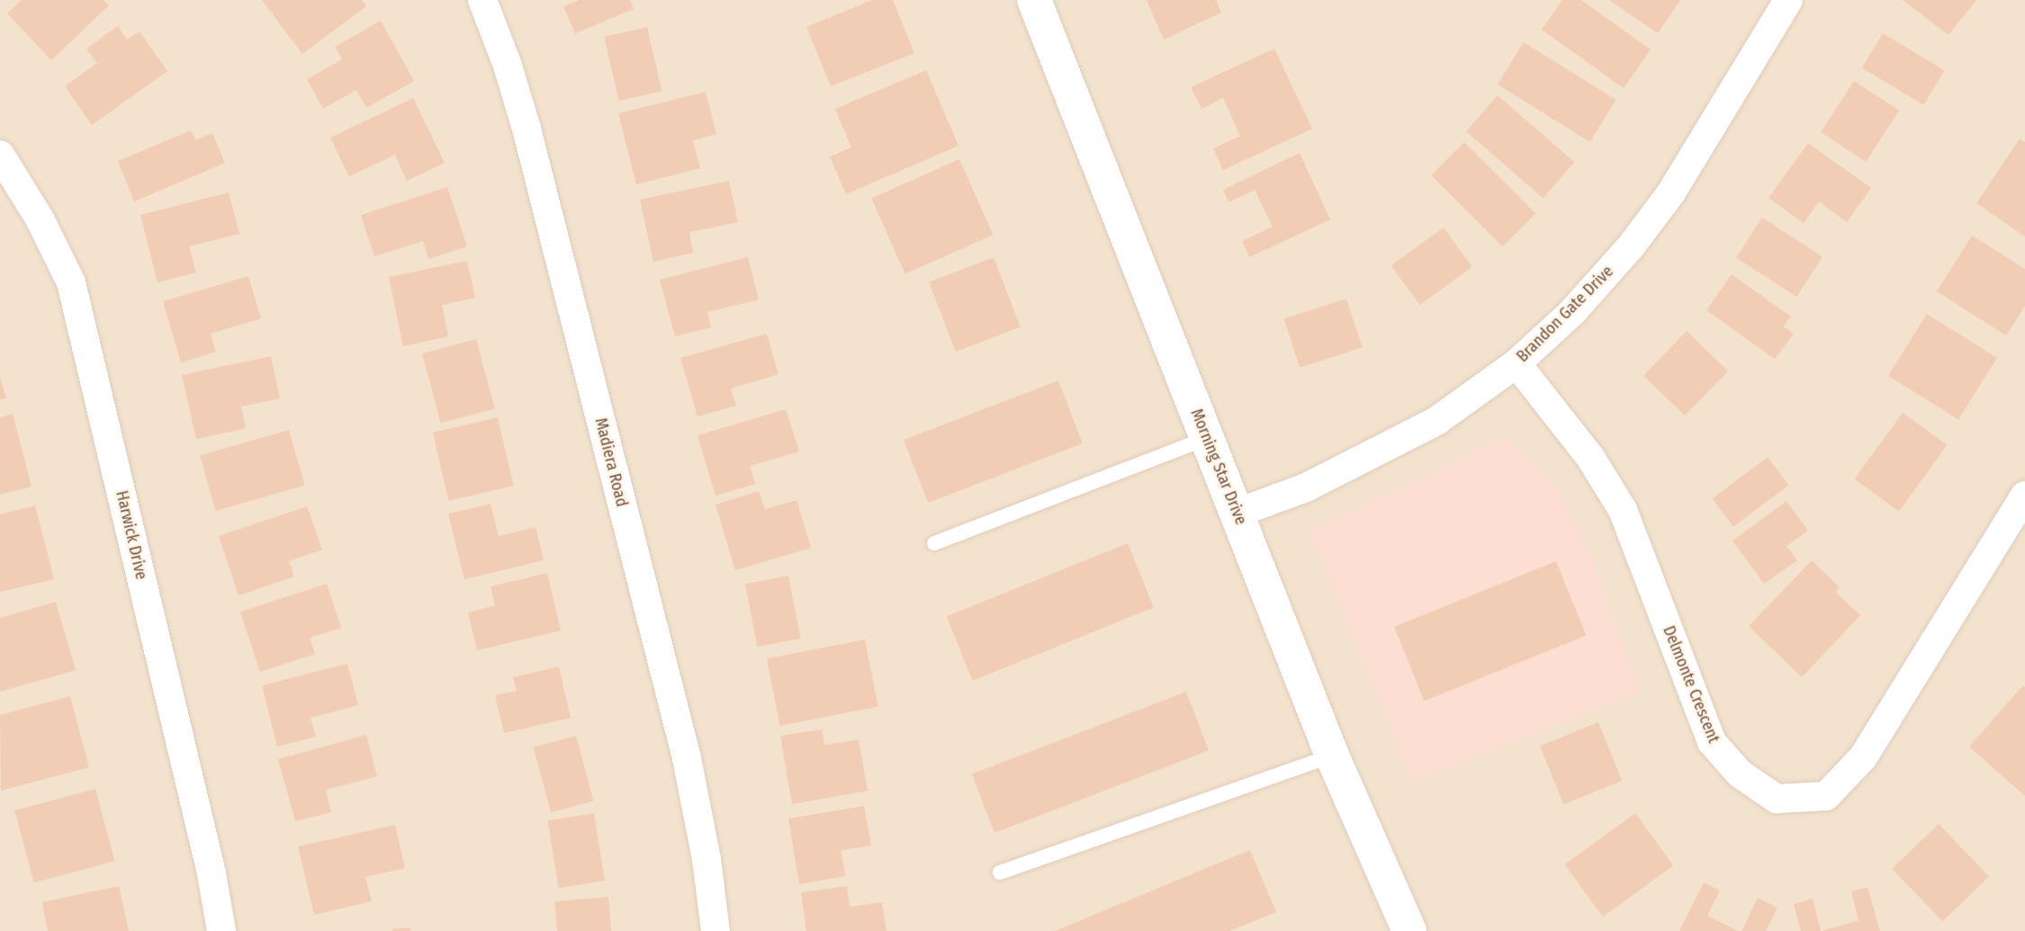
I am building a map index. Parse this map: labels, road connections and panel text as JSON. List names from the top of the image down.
{
  "streets": {
    "street": [
      "Brandon Gate Drive",
      "Madiera Road",
      "Morning Star Drive",
      "Harwick Drive",
      "Delmonte Crescent"
    ]
  },
  "crossings": [
    ["Brandon Gate Drive", "Morning Star Drive"],
    ["Brandon Gate Drive", "Delmonte Crescent"]
  ]
}
